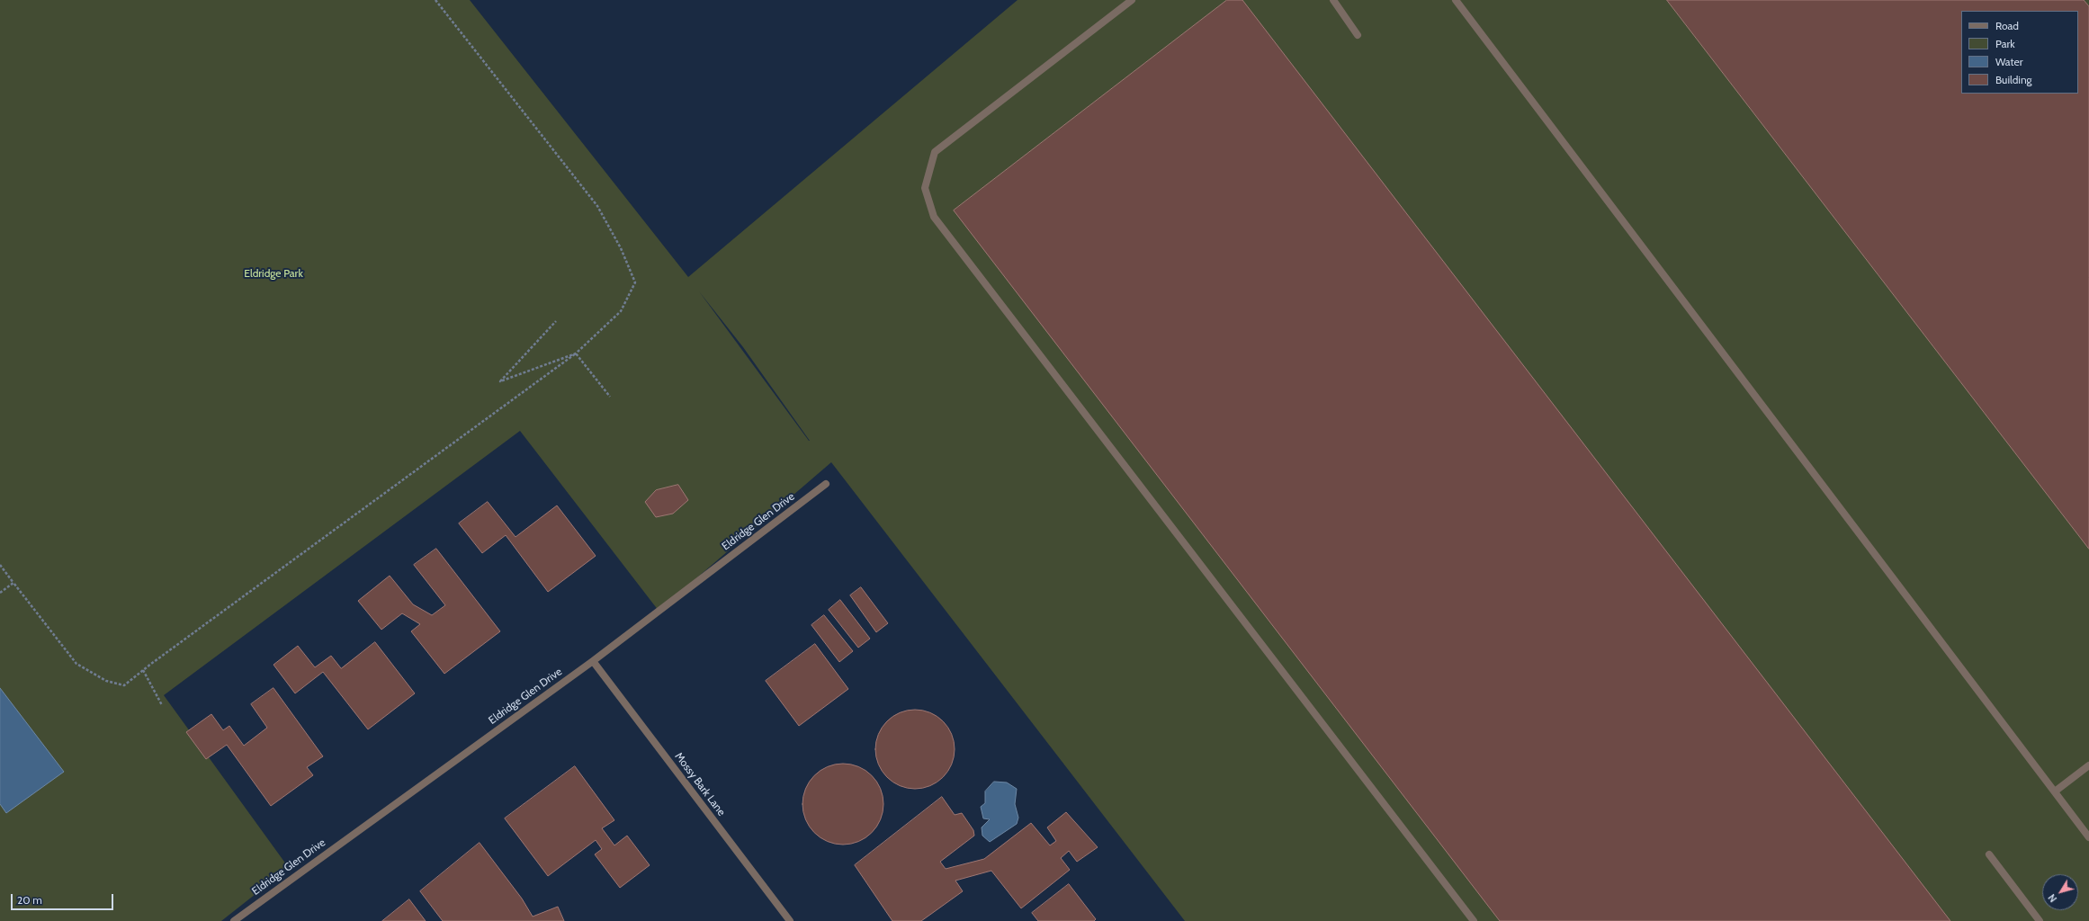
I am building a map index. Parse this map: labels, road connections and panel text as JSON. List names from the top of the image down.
{
  "streets": {
    "street": ["Eldridge Glen Drive", "Mossy Bark Lane"]
  },
  "crossings": [
    ["Eldridge Glen Drive", "Mossy Bark Lane"]
  ],
  "parks": ["Eldridge Park"],
  "legend": [
    "Road",
    "Park",
    "Water",
    "Building"
  ],
  "scale_bar": "20 m",
  "north": "bottom left"
}
